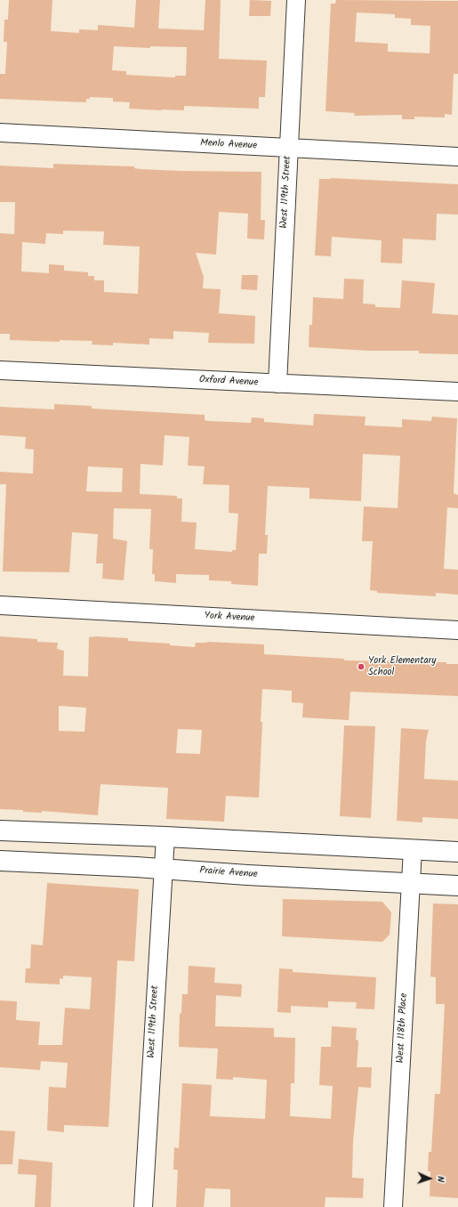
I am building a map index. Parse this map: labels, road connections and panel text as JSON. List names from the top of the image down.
{
  "streets": {
    "main road": ["Prairie Avenue"],
    "street": [
      "Menlo Avenue",
      "West 119th Street",
      "Oxford Avenue",
      "York Avenue",
      "West 118th Place"
    ]
  },
  "crossings": [
    ["Menlo Avenue", "West 119th Street"],
    ["West 119th Street", "Oxford Avenue"],
    ["West 119th Street", "Prairie Avenue"],
    ["Prairie Avenue", "West 118th Place"]
  ],
  "places": ["York Elementary School"],
  "north": "right"
}
